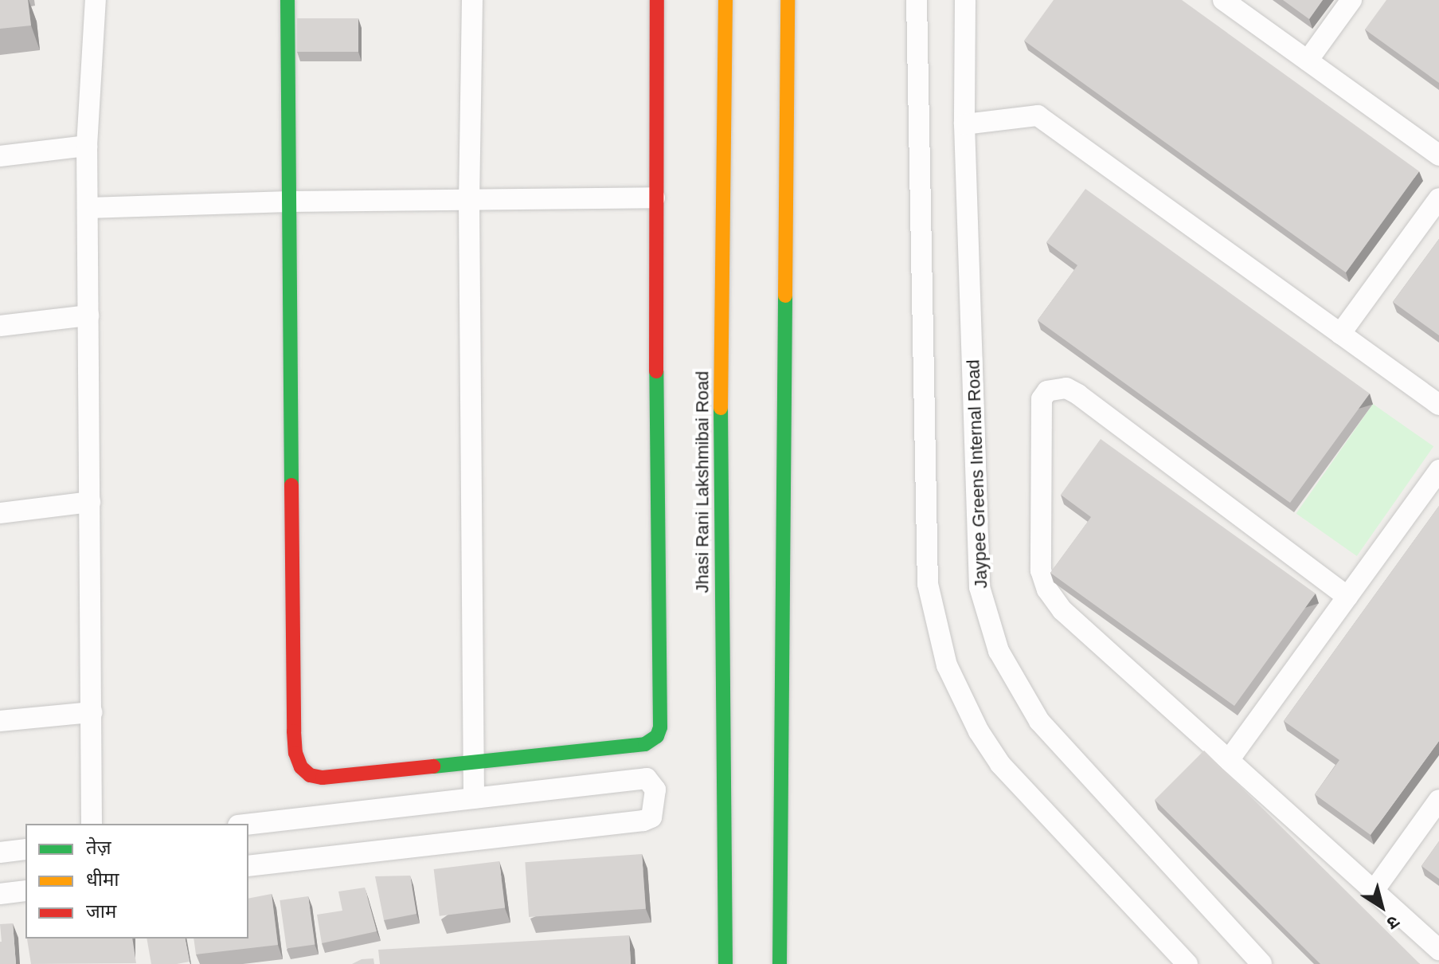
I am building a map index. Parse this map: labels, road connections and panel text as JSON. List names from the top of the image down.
{
  "streets": {
    "main road": ["Jhasi Rani Lakshmibai Road"],
    "street": ["Jaypee Greens Internal Road"]
  },
  "legend": ["तेज़", "धीमा", "जाम"],
  "north": "bottom right"
}
